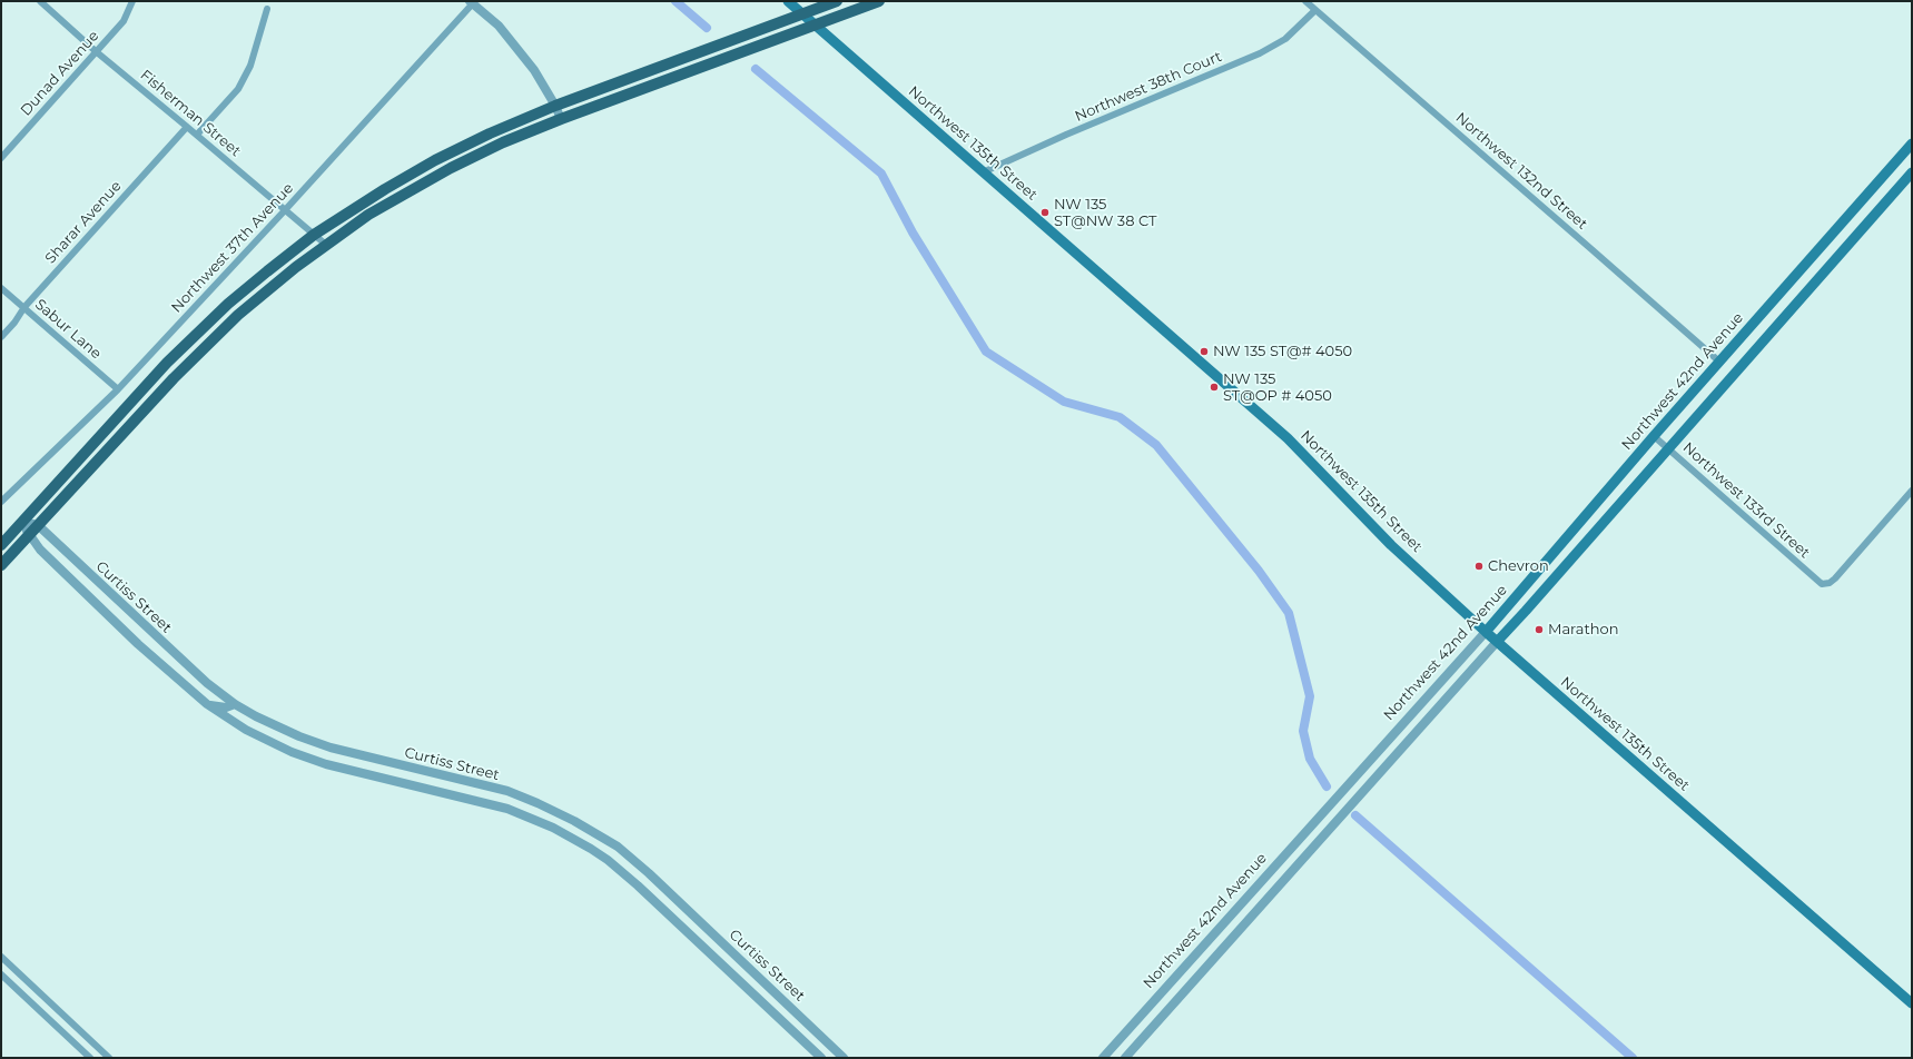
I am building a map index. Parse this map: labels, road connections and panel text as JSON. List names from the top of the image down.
{
  "streets": {
    "main road": ["Northwest 135th Street", "Northwest 42nd Avenue"],
    "street": [
      "Dunad Avenue",
      "Northwest 38th Court",
      "Fisherman Street",
      "Northwest 132nd Street",
      "Sharar Avenue",
      "Northwest 37th Avenue",
      "Sabur Lane",
      "Northwest 133rd Street",
      "Curtiss Street"
    ]
  },
  "crossings": [
    ["Dunad Avenue", "Fisherman Street"],
    ["Northwest 38th Court", "Northwest 135th Street"],
    ["Northwest 38th Court", "Northwest 132nd Street"],
    ["Fisherman Street", "Sharar Avenue"],
    ["Fisherman Street", "Northwest 37th Avenue"],
    ["Northwest 135th Street", "Northwest 42nd Avenue"],
    ["Northwest 132nd Street", "Northwest 42nd Avenue"],
    ["Sharar Avenue", "Sabur Lane"],
    ["Northwest 37th Avenue", "Sabur Lane"],
    ["Northwest 42nd Avenue", "Northwest 133rd Street"]
  ],
  "places": [
    "NW 135 ST@NW 38 CT",
    "NW 135 ST@# 4050",
    "NW 135 ST@OP # 4050",
    "Chevron",
    "Marathon"
  ]
}
